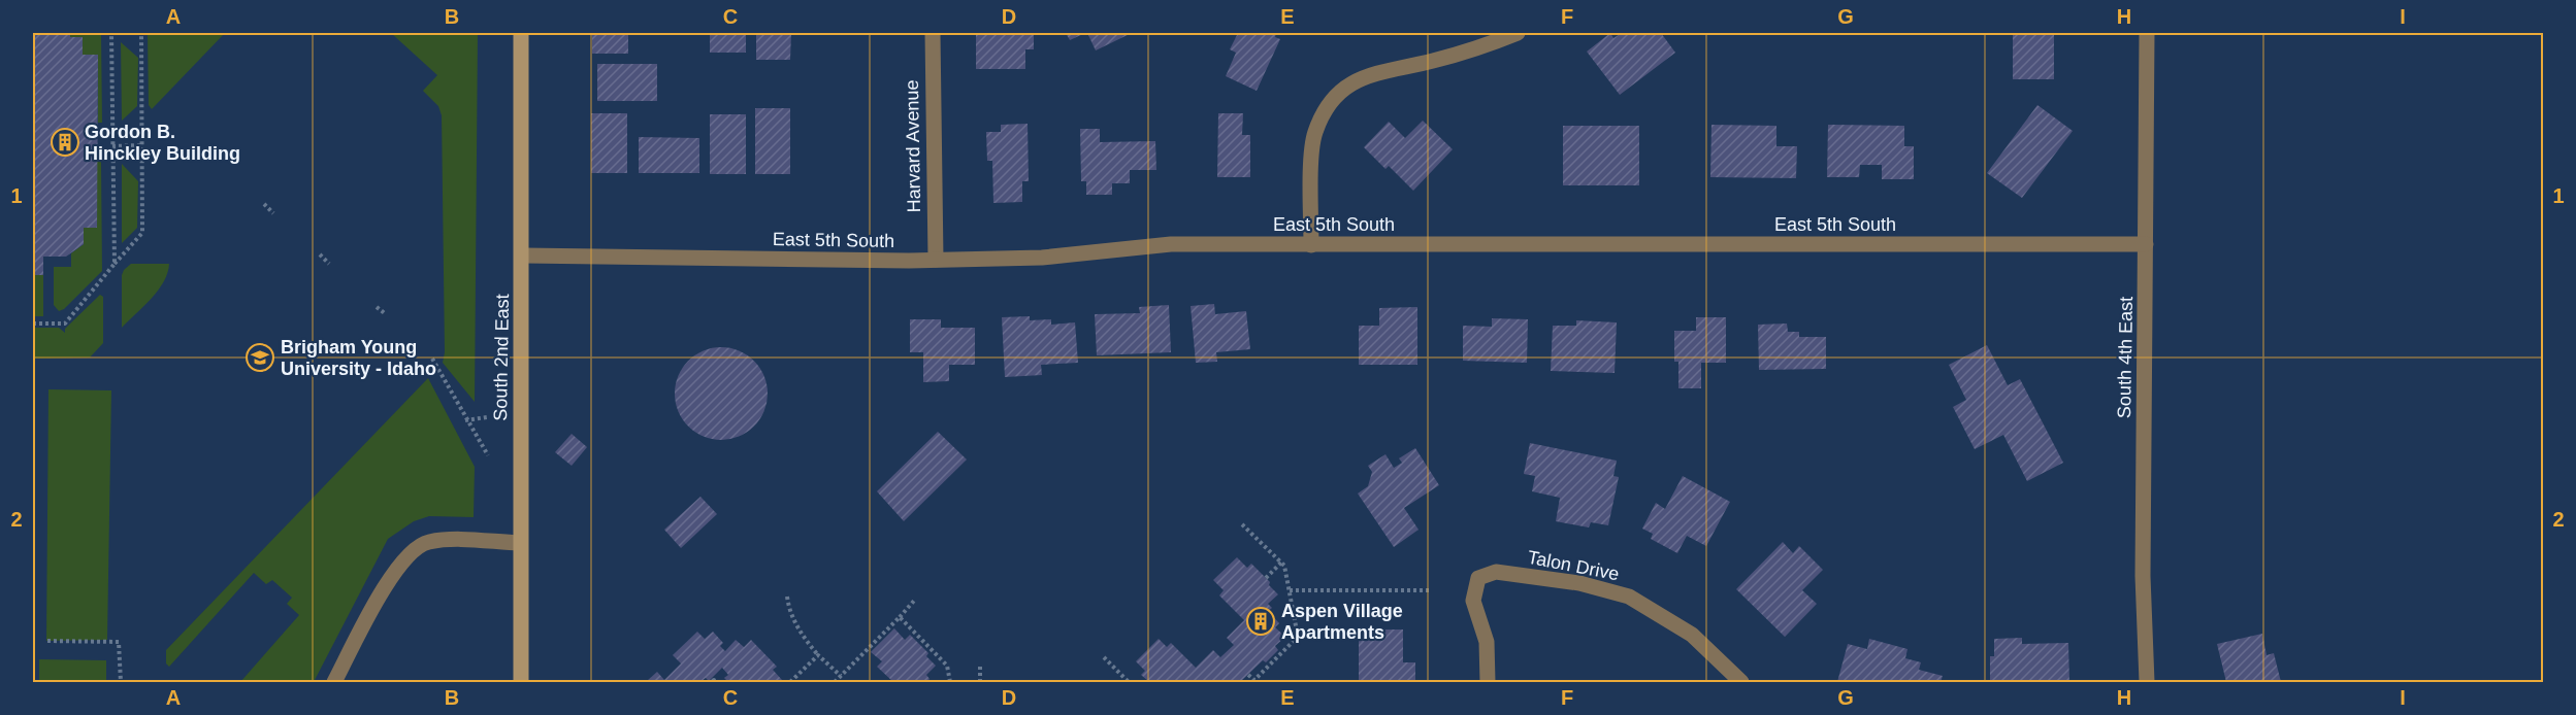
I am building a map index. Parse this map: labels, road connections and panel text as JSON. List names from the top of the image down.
{
  "streets": {
    "main road": ["South 2nd East"],
    "street": [
      "Harvard Avenue",
      "East 5th South",
      "South 4th East",
      "Talon Drive"
    ]
  },
  "crossings": [
    ["Harvard Avenue", "East 5th South"],
    ["East 5th South", "South 2nd East"],
    ["East 5th South", "South 4th East"]
  ],
  "places": {
    "building": ["Gordon B. Hinckley Building", "Aspen Village Apartments"],
    "school or university": ["Brigham Young University - Idaho"]
  },
  "grid": {
    "columns": [
      "A",
      "B",
      "C",
      "D",
      "E",
      "F",
      "G",
      "H",
      "I"
    ],
    "rows": ["1", "2"]
  }
}
